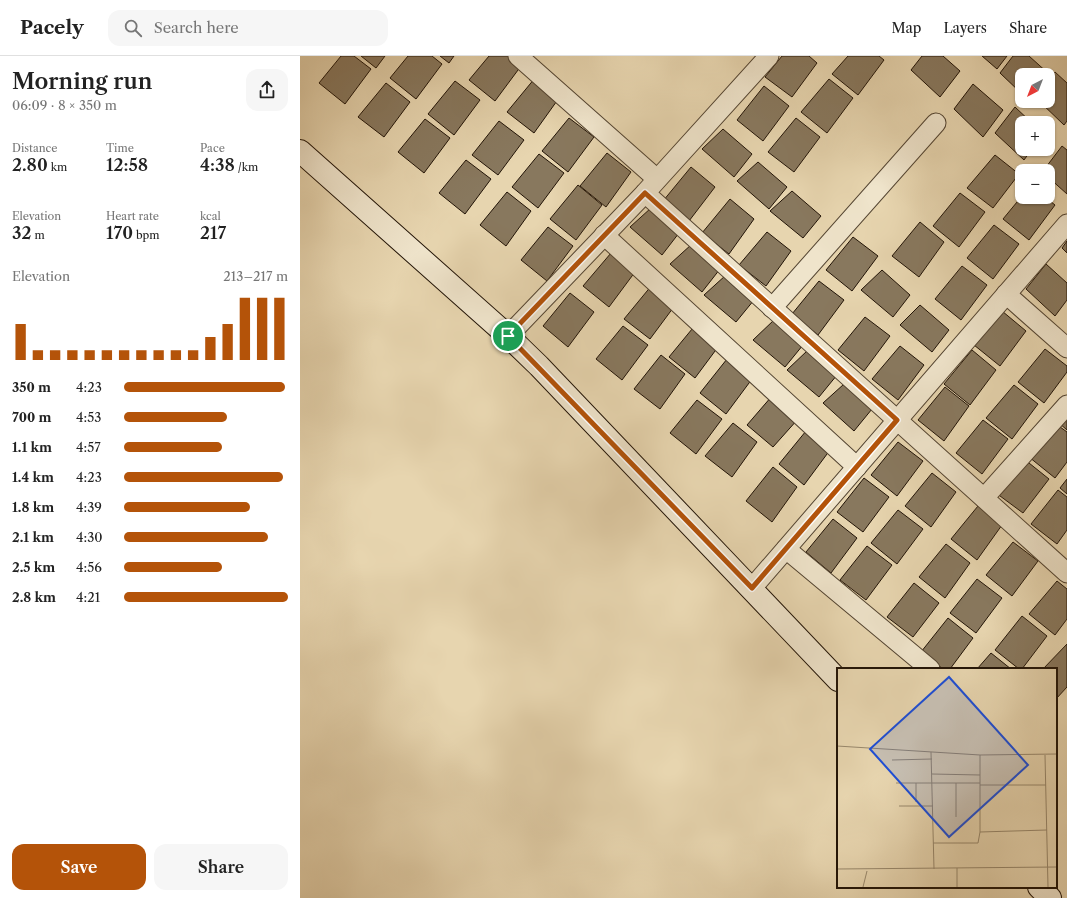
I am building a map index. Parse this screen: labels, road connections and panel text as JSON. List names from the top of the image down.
{
  "north": "bottom left",
  "page": {
    "header": "Pacely",
    "search": "Search here",
    "nav": ["Map", "Layers", "Share"],
    "heading": ["Morning run", "06:09 · 8 × 350 m"],
    "map_buttons": ["+", "−"],
    "stats": [
      ["Distance", "2.80 km"],
      ["Time", "12:58"],
      ["Pace", "4:38 /km"],
      ["Elevation", "32 m"],
      ["Heart rate", "170 bpm"],
      ["kcal", "217"]
    ],
    "chart": ["Elevation", "213–217 m"],
    "list": [
      {
        "name": "350 m",
        "note": "4:23"
      },
      {
        "name": "700 m",
        "note": "4:53"
      },
      {
        "name": "1.1 km",
        "note": "4:57"
      },
      {
        "name": "1.4 km",
        "note": "4:23"
      },
      {
        "name": "1.8 km",
        "note": "4:39"
      },
      {
        "name": "2.1 km",
        "note": "4:30"
      },
      {
        "name": "2.5 km",
        "note": "4:56"
      },
      {
        "name": "2.8 km",
        "note": "4:21"
      }
    ],
    "buttons": ["Save", "Share"]
  }
}
